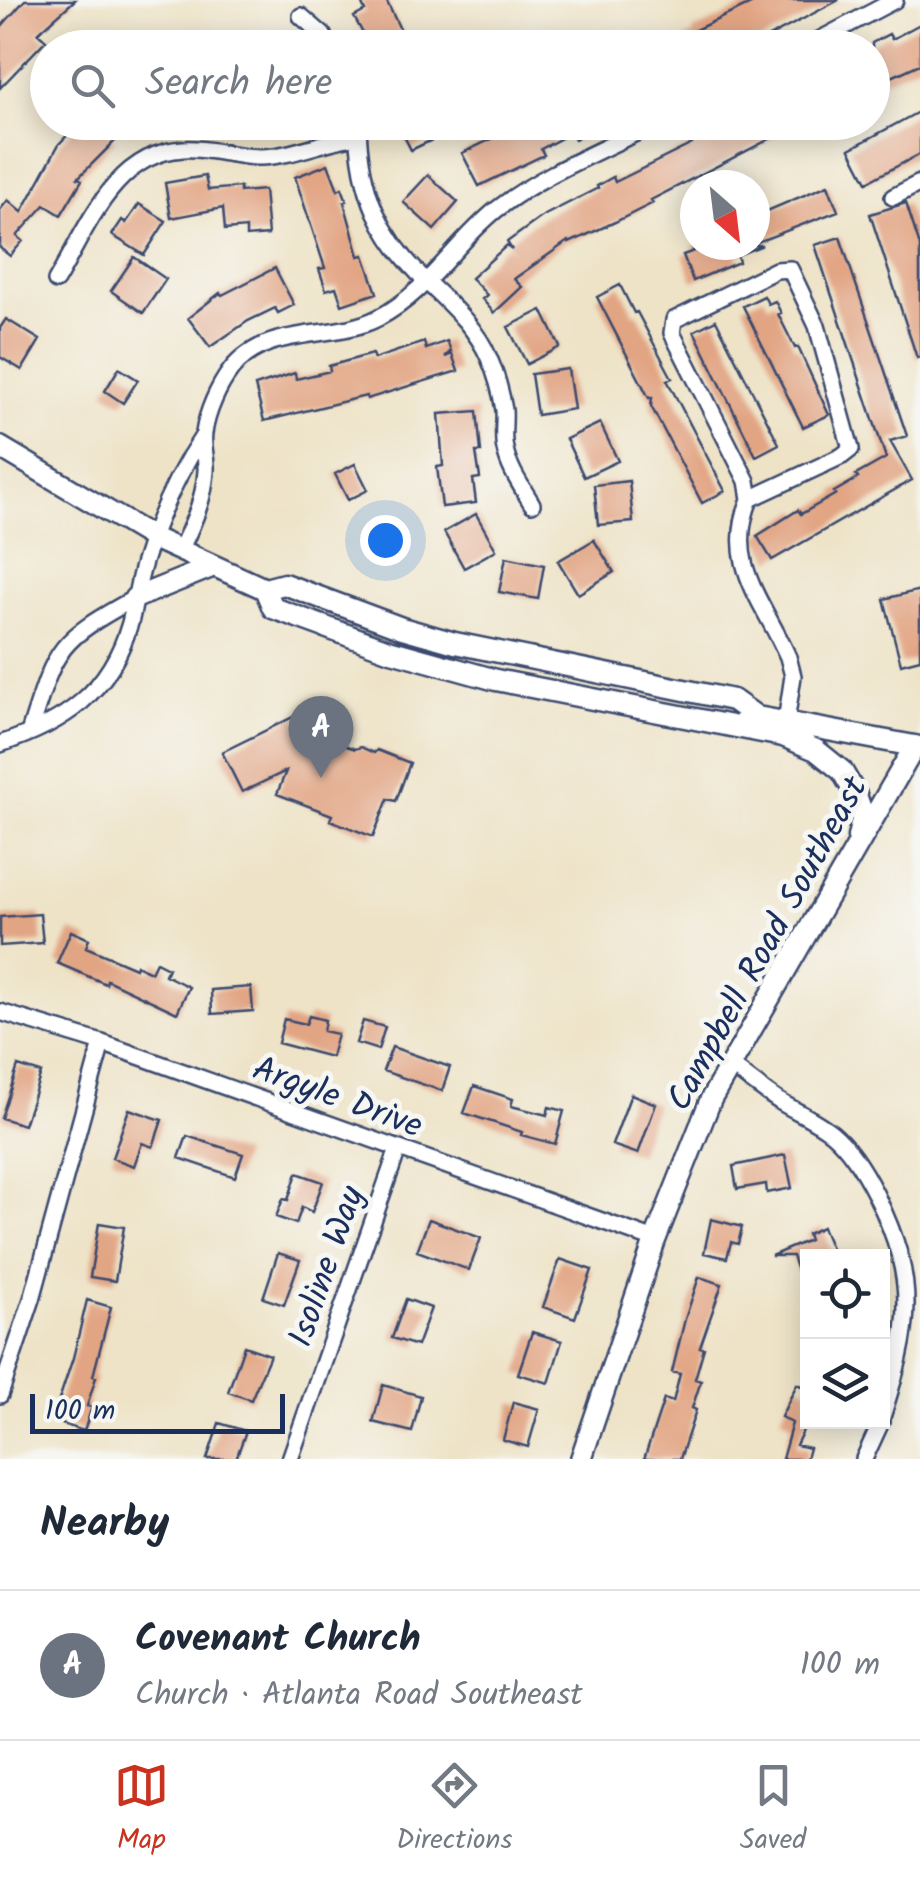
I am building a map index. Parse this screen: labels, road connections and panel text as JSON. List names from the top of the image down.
{
  "streets": {
    "main road": ["Campbell Road Southeast"],
    "street": ["Argyle Drive", "Isoline Way"]
  },
  "crossings": [
    ["Campbell Road Southeast", "Argyle Drive"],
    ["Argyle Drive", "Isoline Way"]
  ],
  "scale_bar": "100 m",
  "north": "bottom right",
  "page": {
    "search": "Search here",
    "pins": "A",
    "scale": "100 m",
    "heading": "Nearby",
    "list": [
      {
        "mark": "A",
        "name": "Covenant Church",
        "note": "Church · Atlanta Road Southeast",
        "value": "100 m"
      }
    ],
    "nav": ["Map", "Directions", "Saved"]
  }
}
